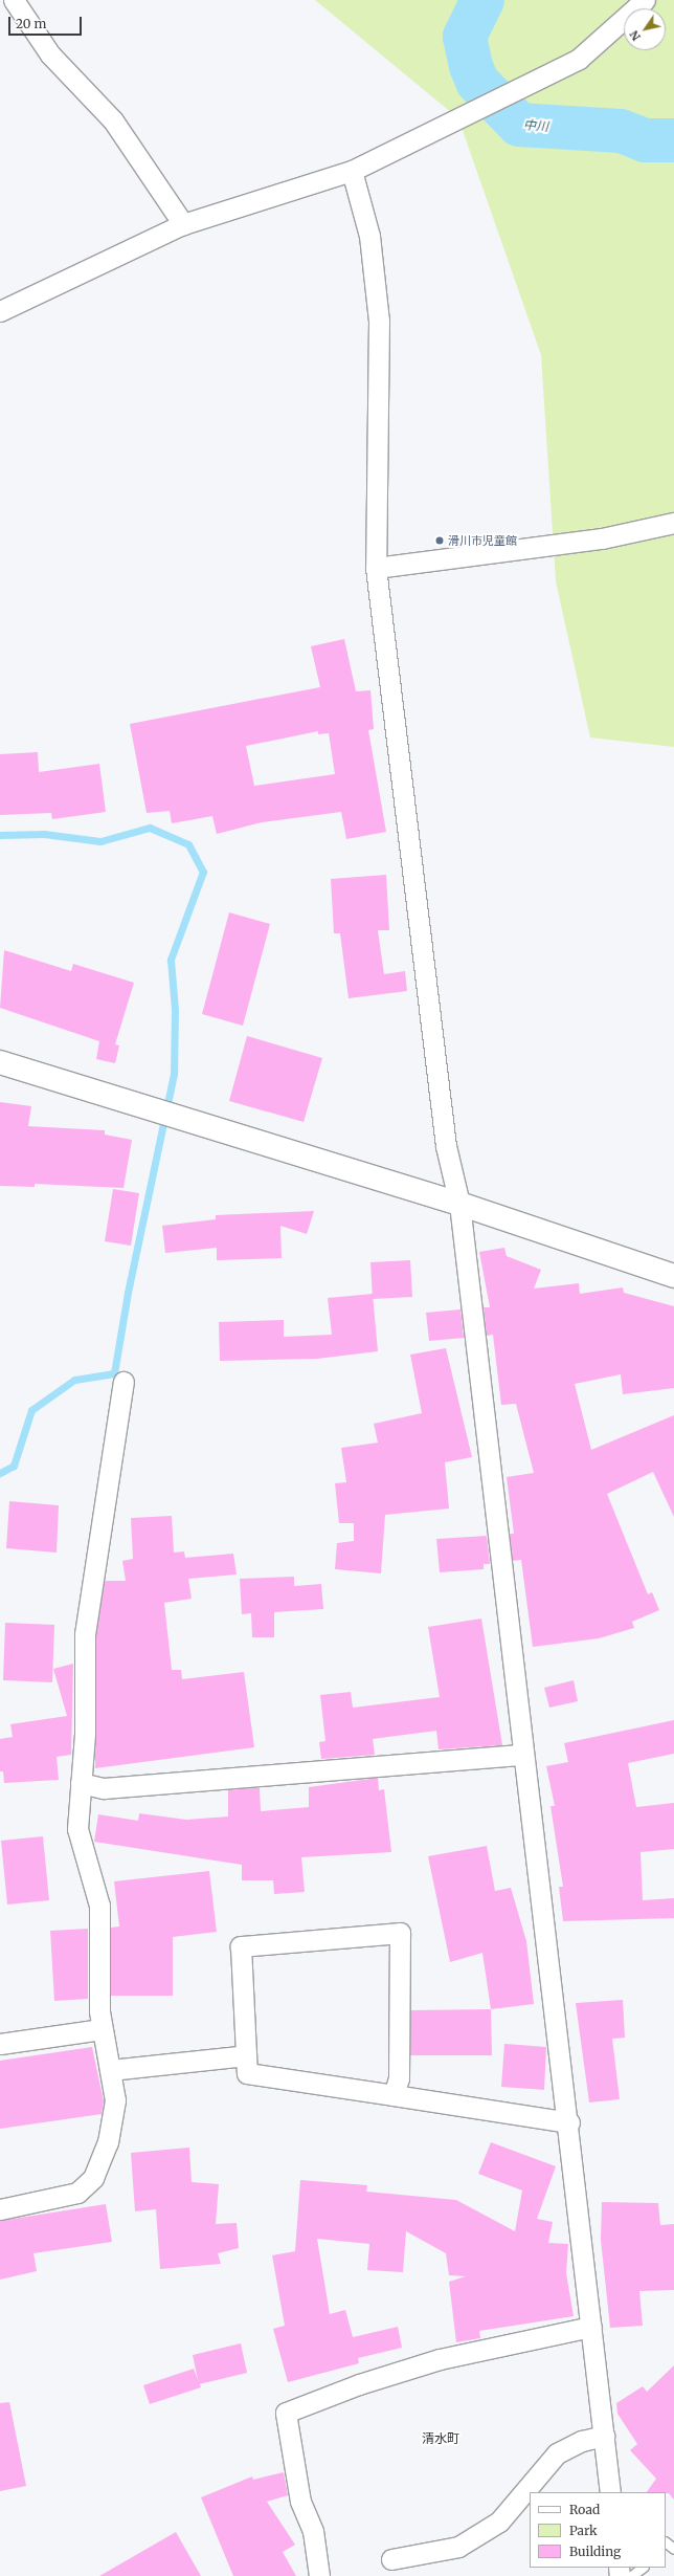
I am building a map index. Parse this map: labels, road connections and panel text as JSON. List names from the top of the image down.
{
  "districts": ["清水町"],
  "water": ["中川"],
  "places": ["滑川市児童館"],
  "legend": ["Road", "Park", "Building"],
  "scale_bar": "20 m",
  "north": "bottom left"
}
